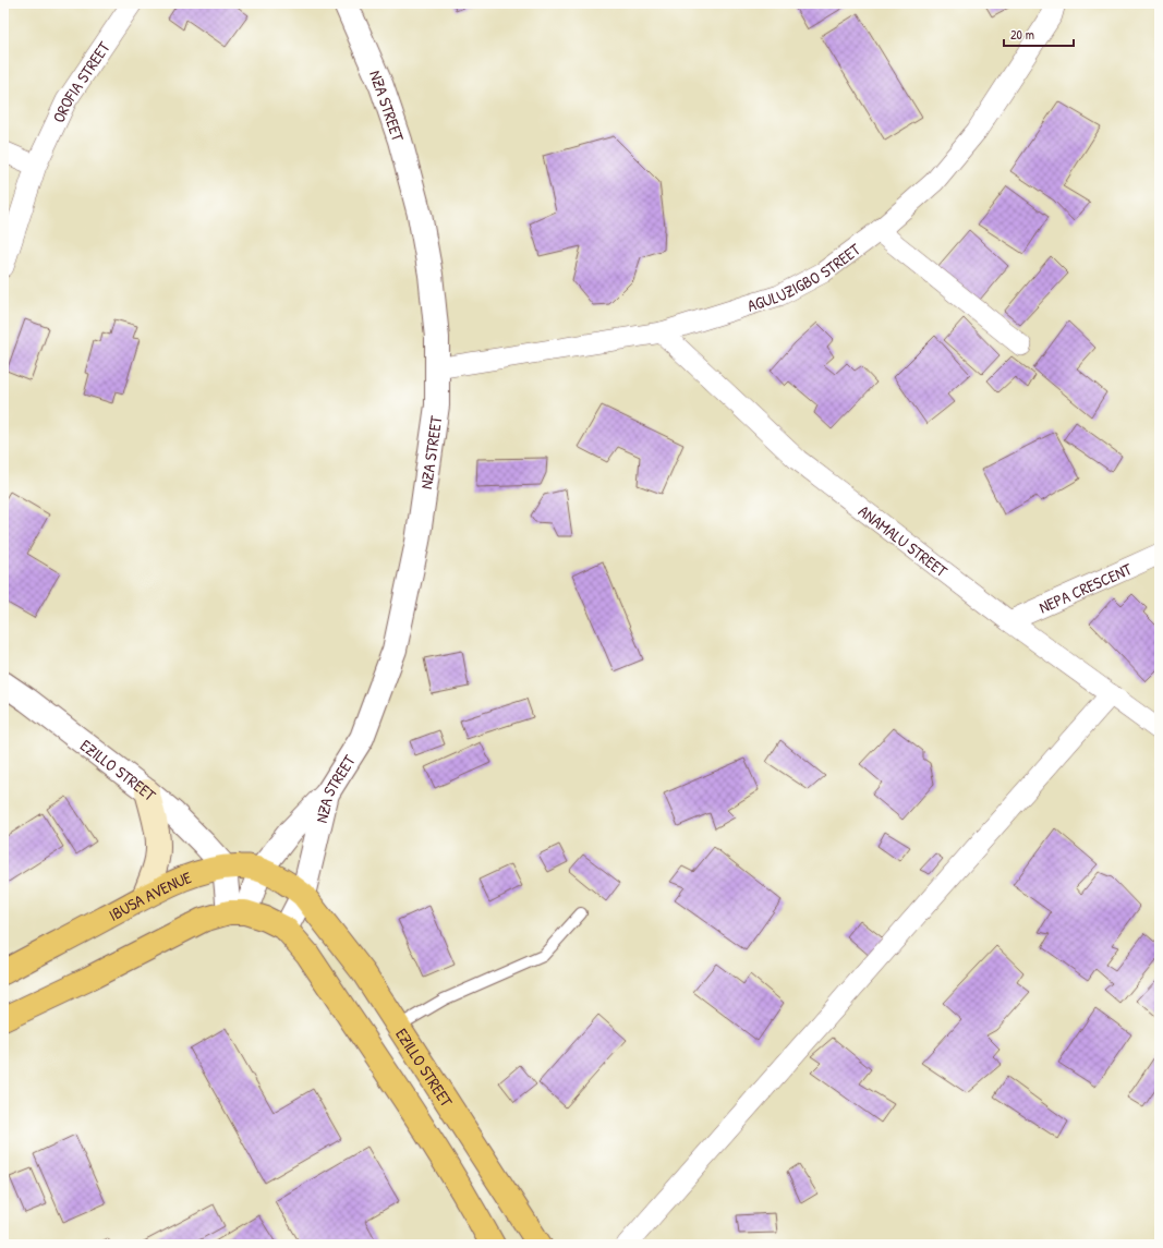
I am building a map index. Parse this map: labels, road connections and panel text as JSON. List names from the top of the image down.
{
  "streets": {
    "main road": ["EZILLO STREET", "IBUSA AVENUE"],
    "street": [
      "OROFIA STREET",
      "NZA STREET",
      "AGULUZIGBO STREET",
      "ANAMALU STREET",
      "NEPA CRESCENT"
    ]
  },
  "crossings": [
    ["NZA STREET", "AGULUZIGBO STREET"],
    ["NZA STREET", "EZILLO STREET"],
    ["NZA STREET", "IBUSA AVENUE"],
    ["AGULUZIGBO STREET", "ANAMALU STREET"],
    ["ANAMALU STREET", "NEPA CRESCENT"],
    ["EZILLO STREET", "IBUSA AVENUE"]
  ],
  "scale_bar": "20 m"
}
